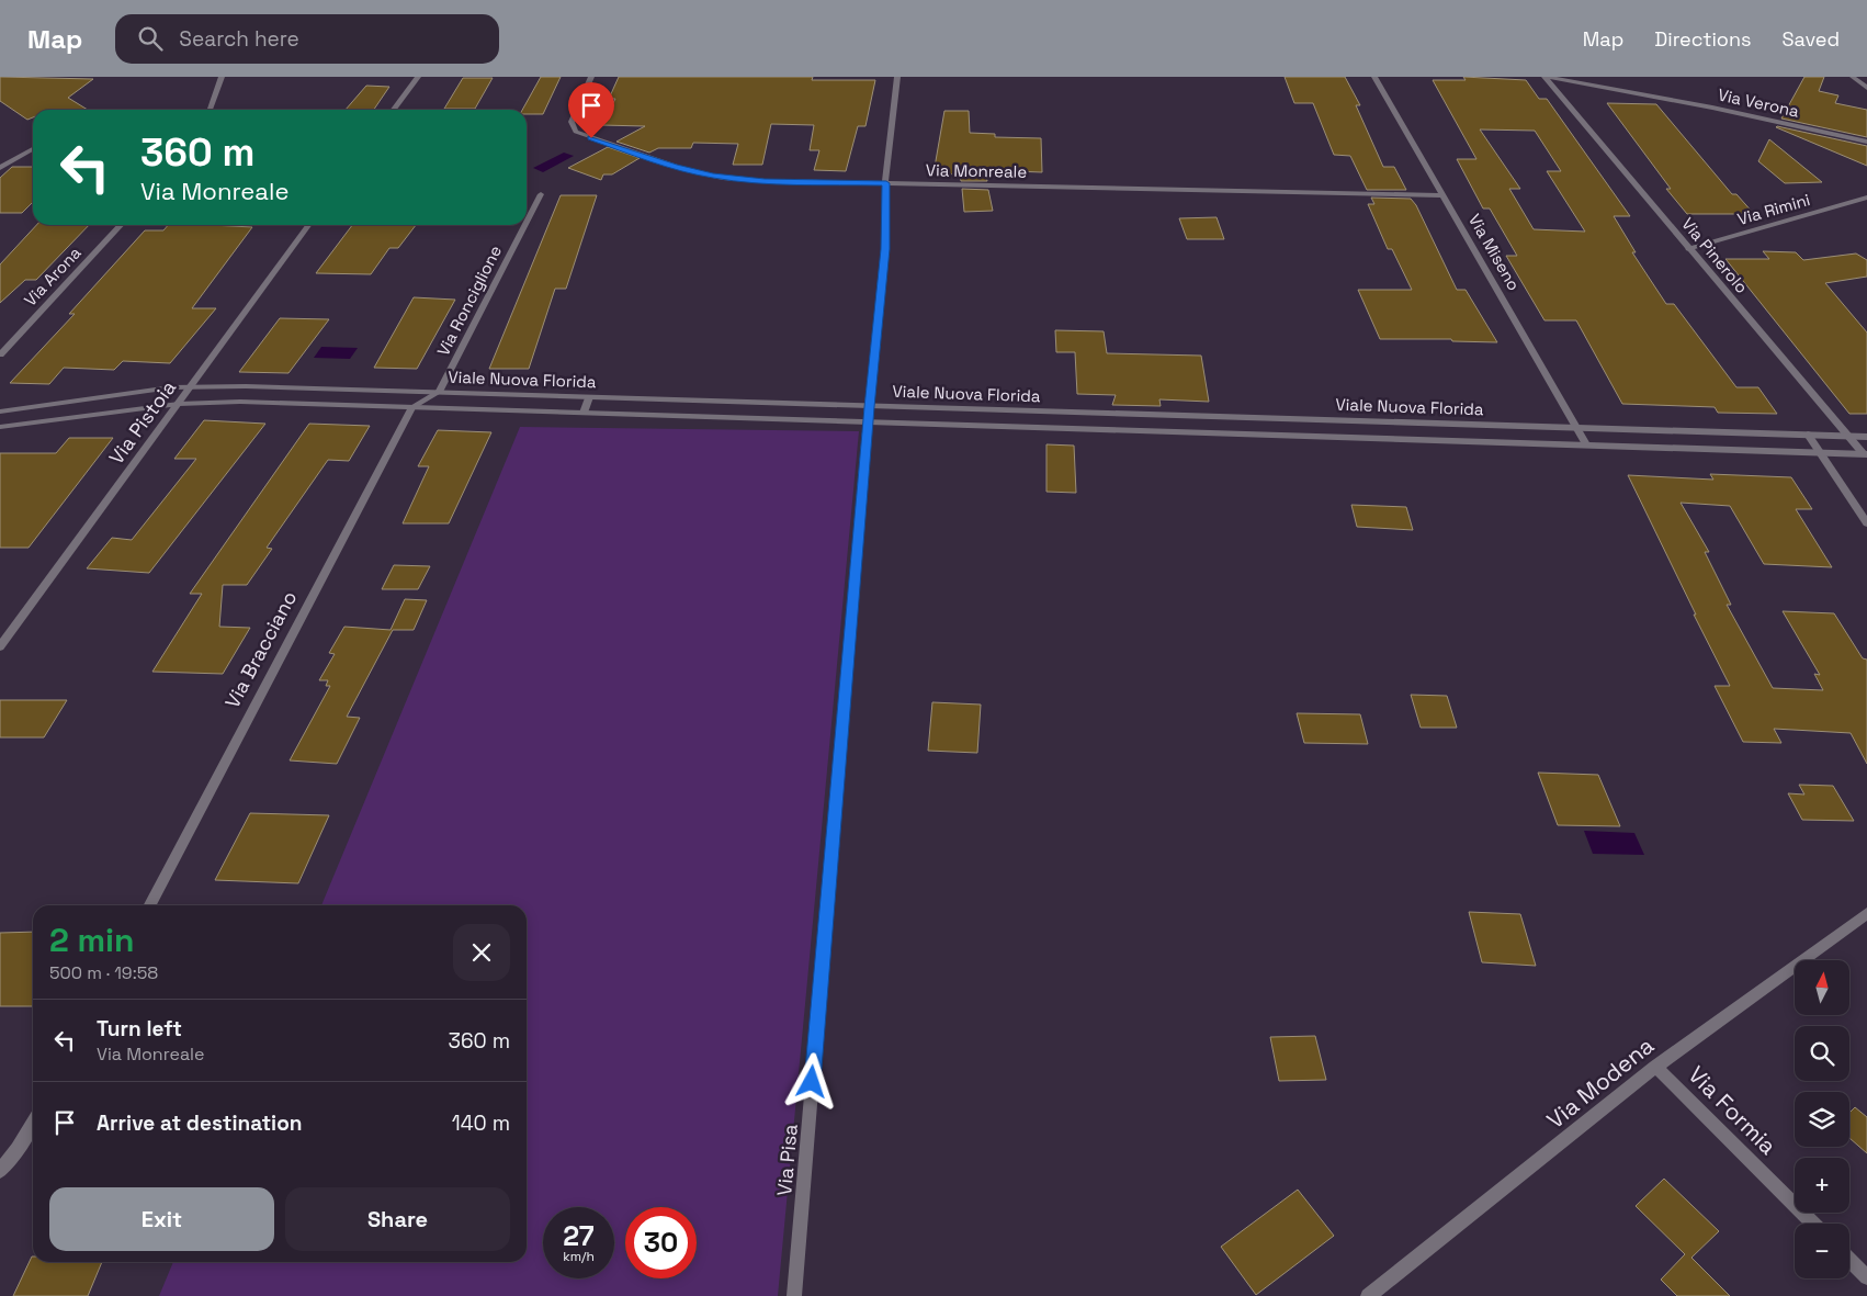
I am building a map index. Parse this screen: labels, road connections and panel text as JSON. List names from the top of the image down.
{
  "streets": {
    "street": [
      "Via Verona",
      "Via Monreale",
      "Via Rimini",
      "Via Miseno",
      "Via Pinerolo",
      "Via Arona",
      "Via Ronciglione",
      "Viale Nuova Florida",
      "Via Pistoia",
      "Via Bracciano",
      "Via Modena",
      "Via Formia",
      "Via Pisa"
    ]
  },
  "crossings": [
    ["Via Verona", "Via Pinerolo"],
    ["Via Monreale", "Via Miseno"],
    ["Via Monreale", "Via Pisa"],
    ["Via Rimini", "Via Pinerolo"],
    ["Via Miseno", "Viale Nuova Florida"],
    ["Via Pinerolo", "Viale Nuova Florida"],
    ["Via Ronciglione", "Viale Nuova Florida"],
    ["Viale Nuova Florida", "Via Pistoia"],
    ["Viale Nuova Florida", "Via Bracciano"],
    ["Viale Nuova Florida", "Via Pisa"],
    ["Via Modena", "Via Formia"]
  ],
  "north": "top",
  "page": {
    "header": "Map",
    "search": "Search here",
    "nav": ["Map", "Directions", "Saved"],
    "turn": ["360 m", "Via Monreale"],
    "heading": ["2 min", "500 m · 19:58"],
    "map_buttons": ["+", "−"],
    "list": [
      {
        "name": "Turn left",
        "note": "Via Monreale",
        "value": "360 m"
      },
      {
        "name": "Arrive at destination",
        "value": "140 m"
      }
    ],
    "buttons": ["Exit", "Share"],
    "speed": "27 km/h",
    "limit": "30"
  }
}
